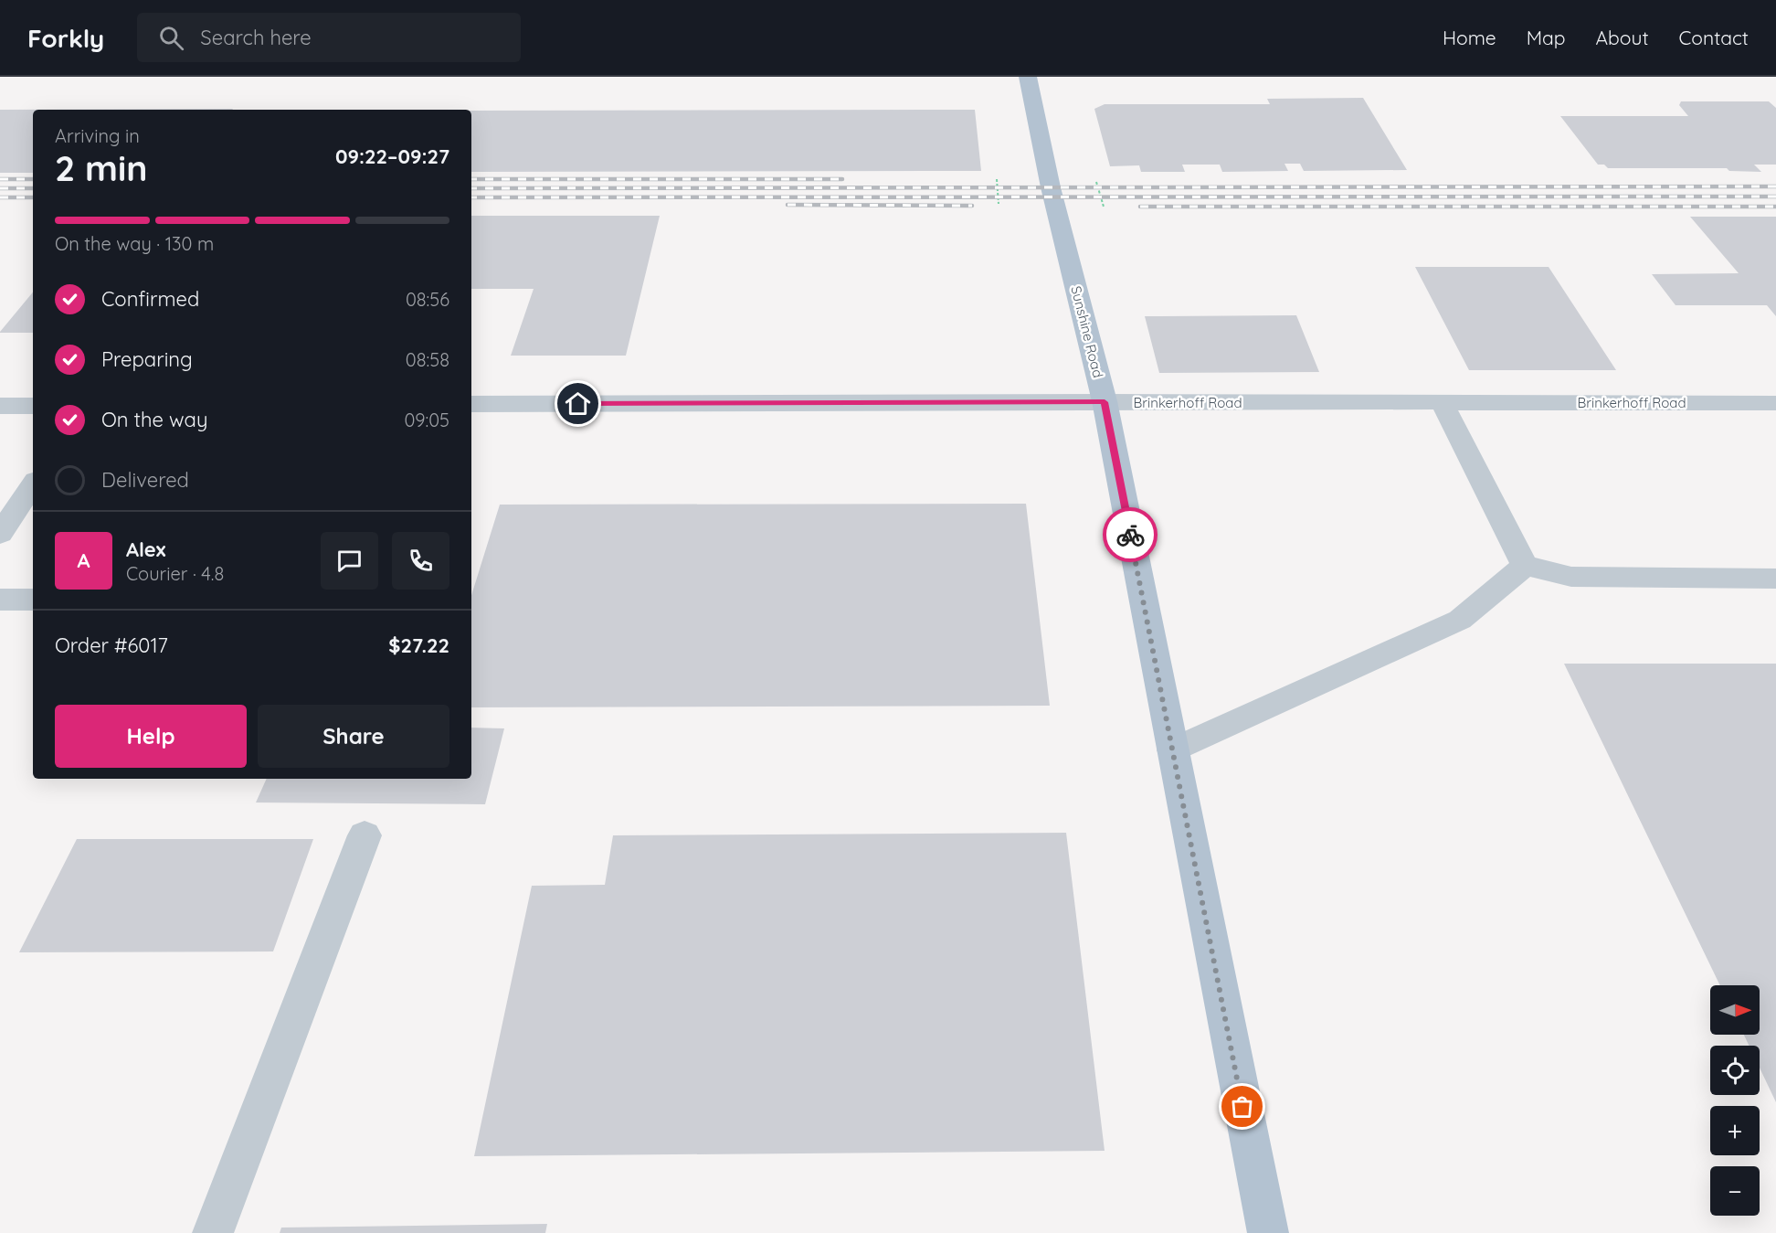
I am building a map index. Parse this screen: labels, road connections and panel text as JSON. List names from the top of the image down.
{
  "streets": {
    "main road": ["Sunshine Road"],
    "street": ["Brinkerhoff Road"]
  },
  "crossings": [
    ["Sunshine Road", "Brinkerhoff Road"]
  ],
  "north": "right",
  "page": {
    "header": "Forkly",
    "search": "Search here",
    "nav": [
      "Home",
      "Map",
      "About",
      "Contact"
    ],
    "heading": ["2 min", "Arriving in", "09:22–09:27"],
    "panel": [
      "Alex",
      "Courier · 4.8",
      "Order #6017",
      "$27.22"
    ],
    "bar": "On the way · 130 m",
    "list": [
      ["Confirmed", "08:56"],
      ["Preparing", "08:58"],
      ["On the way", "09:05"],
      "Delivered"
    ],
    "round": "A",
    "buttons": ["Help", "Share"],
    "map_buttons": ["+", "−"]
  }
}
